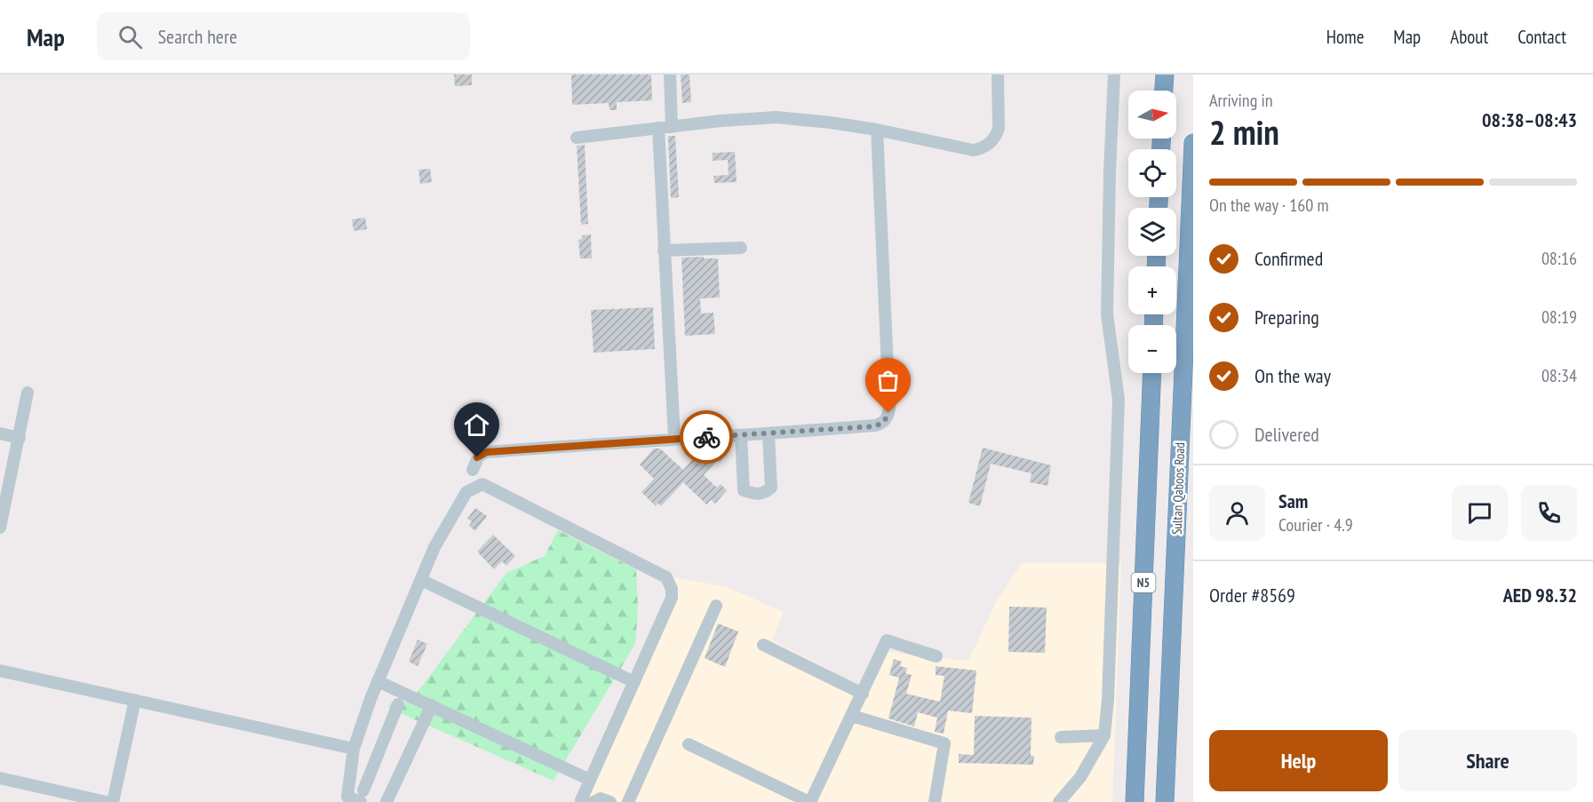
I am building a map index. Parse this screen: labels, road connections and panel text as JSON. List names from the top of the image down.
{
  "streets": {
    "highway": ["Sultan Qaboos Road", "N5"]
  },
  "north": "right",
  "page": {
    "header": "Map",
    "search": "Search here",
    "nav": [
      "Home",
      "Map",
      "About",
      "Contact"
    ],
    "heading": ["2 min", "Arriving in", "08:38–08:43"],
    "panel": [
      "Sam",
      "Courier · 4.9",
      "Order #8569",
      "AED 98.32"
    ],
    "map_buttons": ["+", "−"],
    "bar": "On the way · 160 m",
    "list": [
      ["Confirmed", "08:16"],
      ["Preparing", "08:19"],
      ["On the way", "08:34"],
      "Delivered"
    ],
    "buttons": ["Help", "Share"]
  }
}
